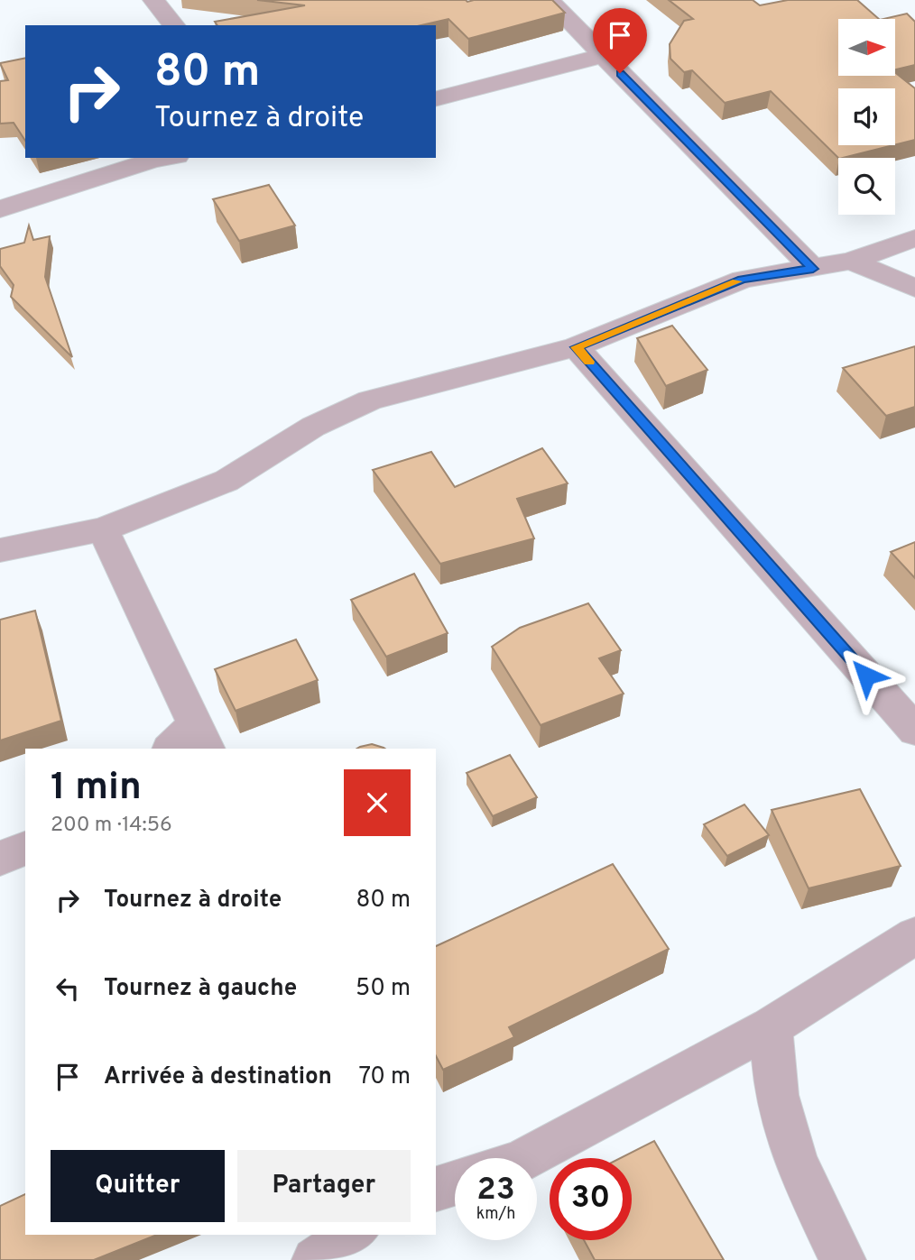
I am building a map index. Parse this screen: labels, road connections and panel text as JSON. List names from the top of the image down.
{
  "north": "right",
  "page": {
    "turn": ["80 m", "Tournez à droite"],
    "heading": ["1 min", "200 m · 14:56"],
    "list": [
      {
        "name": "Tournez à droite",
        "value": "80 m"
      },
      {
        "name": "Tournez à gauche",
        "value": "50 m"
      },
      {
        "name": "Arrivée à destination",
        "value": "70 m"
      }
    ],
    "buttons": ["Quitter", "Partager"],
    "speed": "23 km/h",
    "limit": "30"
  }
}
